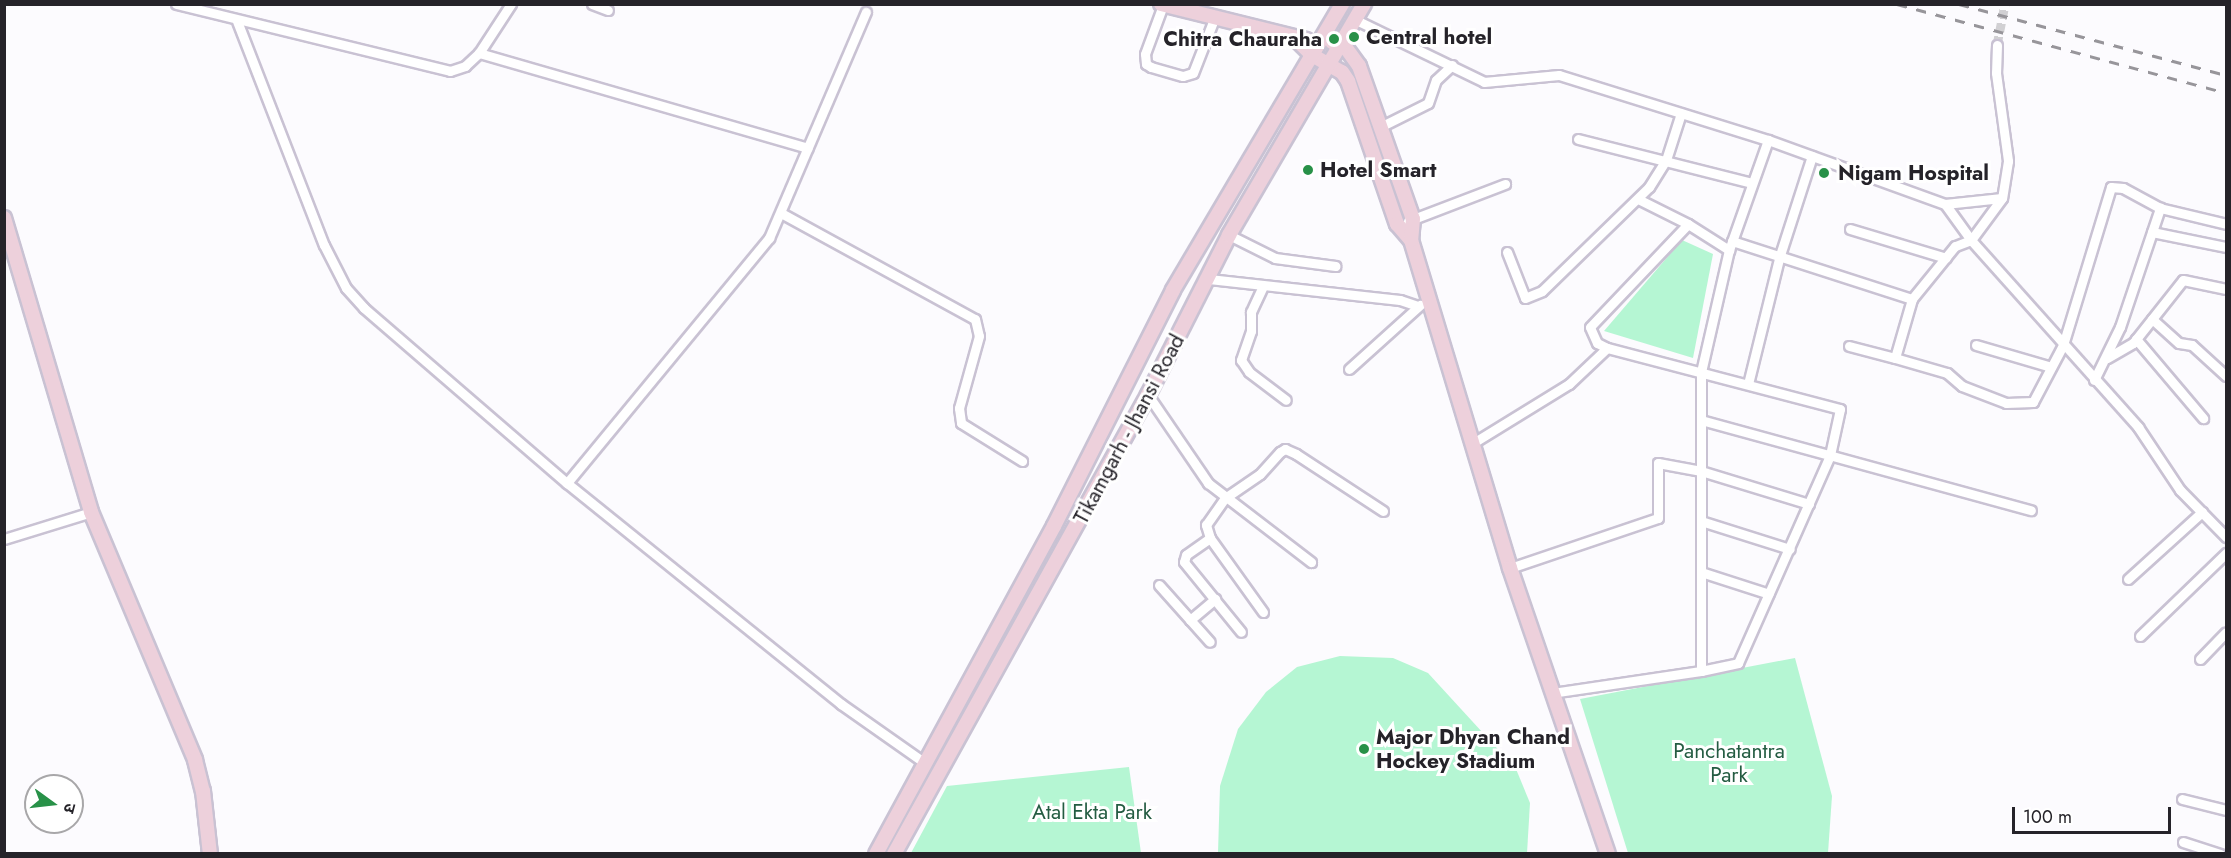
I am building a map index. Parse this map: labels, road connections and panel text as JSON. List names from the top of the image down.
{
  "streets": {
    "street": ["Tikamgarh - Jhansi Road"]
  },
  "parks": ["Panchatantra Park", "Atal Ekta Park"],
  "places": [
    "Central hotel",
    "Chitra Chauraha",
    "Hotel Smart",
    "Nigam Hospital",
    "Major Dhyan Chand Hockey Stadium"
  ],
  "scale_bar": "100 m",
  "north": "right"
}
